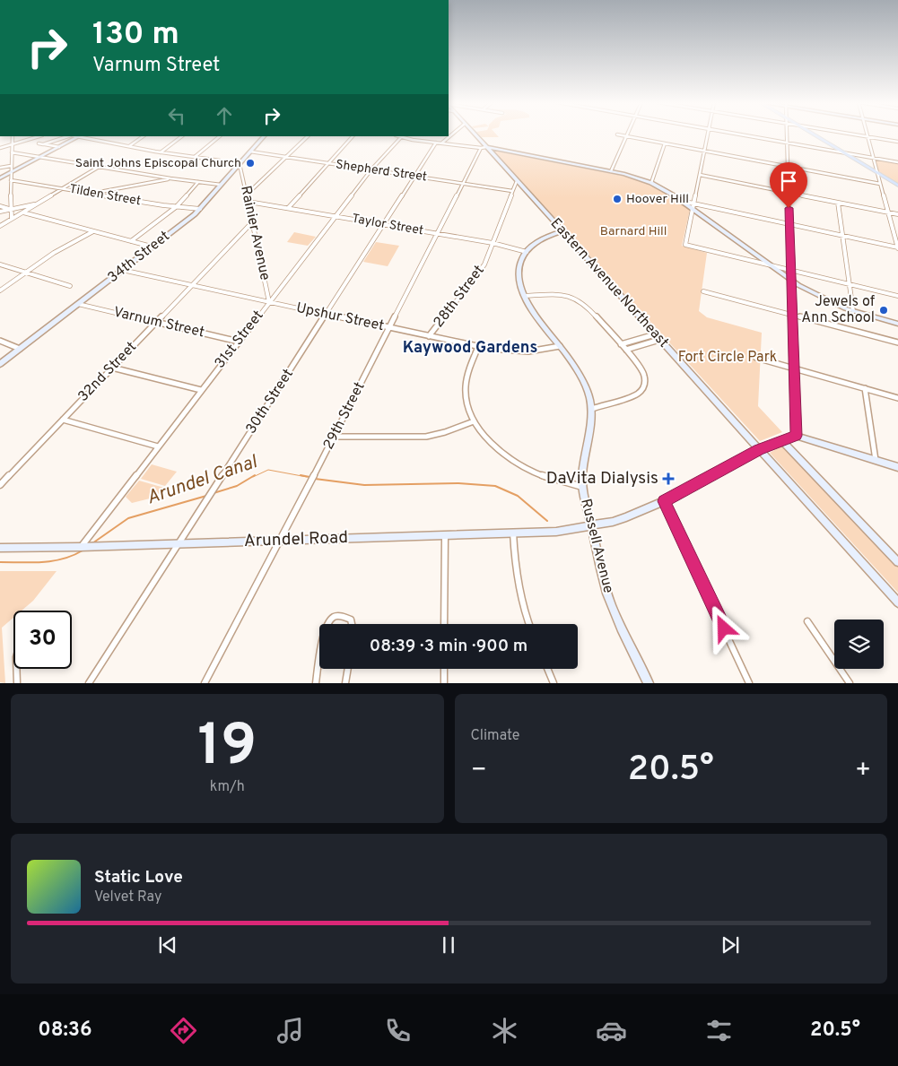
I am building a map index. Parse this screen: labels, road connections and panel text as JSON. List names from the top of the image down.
{
  "streets": {
    "main road": ["Eastern Avenue Northeast"],
    "street": [
      "Shepherd Street",
      "Tilden Street",
      "Taylor Street",
      "Rainier Avenue",
      "34th Street",
      "28th Street",
      "Upshur Street",
      "Varnum Street",
      "31st Street",
      "32nd Street",
      "30th Street",
      "29th Street",
      "Arundel Road",
      "Russell Avenue"
    ]
  },
  "crossings": [
    ["Shepherd Street", "34th Street"],
    ["Shepherd Street", "28th Street"],
    ["Shepherd Street", "31st Street"],
    ["Shepherd Street", "30th Street"],
    ["Shepherd Street", "29th Street"],
    ["Tilden Street", "34th Street"],
    ["Taylor Street", "Rainier Avenue"],
    ["Taylor Street", "28th Street"],
    ["Taylor Street", "31st Street"],
    ["Taylor Street", "30th Street"],
    ["Taylor Street", "29th Street"],
    ["Taylor Street", "Russell Avenue"],
    ["Rainier Avenue", "34th Street"],
    ["Rainier Avenue", "Upshur Street"],
    ["Rainier Avenue", "31st Street"],
    ["Rainier Avenue", "32nd Street"],
    ["34th Street", "Upshur Street"],
    ["34th Street", "Varnum Street"],
    ["Eastern Avenue Northeast", "28th Street"],
    ["Eastern Avenue Northeast", "29th Street"],
    ["28th Street", "Upshur Street"],
    ["Upshur Street", "31st Street"],
    ["Upshur Street", "32nd Street"],
    ["Upshur Street", "30th Street"],
    ["Upshur Street", "29th Street"],
    ["Upshur Street", "Russell Avenue"],
    ["Varnum Street", "31st Street"],
    ["Varnum Street", "32nd Street"],
    ["31st Street", "Arundel Road"],
    ["30th Street", "Arundel Road"],
    ["29th Street", "Arundel Road"],
    ["Arundel Road", "Russell Avenue"]
  ],
  "districts": ["Kaywood Gardens"],
  "water": ["Arundel Canal"],
  "parks": ["Barnard Hill", "Fort Circle Park"],
  "places": {
    "other": ["Saint Johns Episcopal Church", "Hoover Hill", "Jewels of Ann School"],
    "health": ["DaVita Dialysis"]
  },
  "page": {
    "turn": ["130 m", "Varnum Street"],
    "limit": "30",
    "trip": "08:39 · 3 min · 900 m",
    "tile": [
      ["19", "km/h"],
      "Climate"
    ],
    "heat": ["−", "20.5°", "+"],
    "song": ["Static Love", "Velvet Ray"],
    "tabs": ["08:36", "20.5°"]
  }
}
